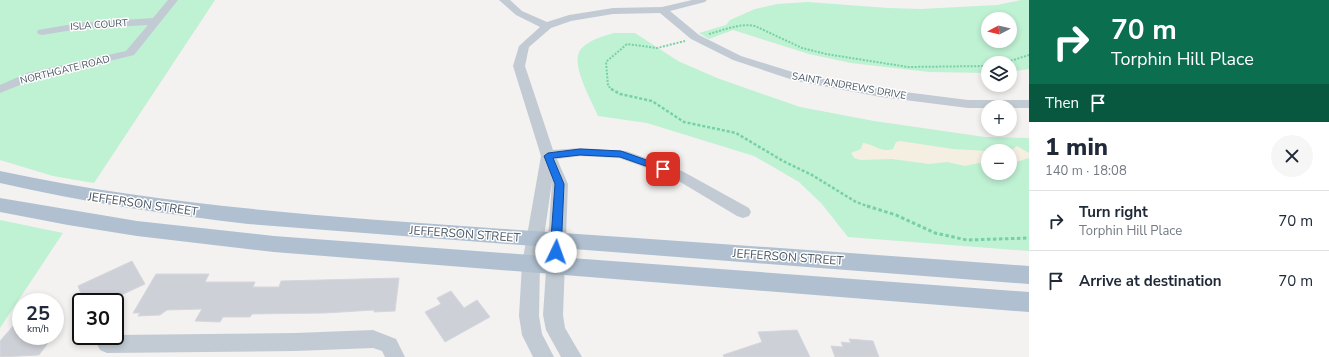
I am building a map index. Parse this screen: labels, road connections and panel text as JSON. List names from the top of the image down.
{
  "streets": {
    "main road": ["JEFFERSON STREET"],
    "street": ["ISLA COURT", "NORTHGATE ROAD", "SAINT ANDREWS DRIVE"]
  },
  "crossings": [
    ["ISLA COURT", "NORTHGATE ROAD"]
  ],
  "north": "left",
  "page": {
    "turn": ["70 m", "Torphin Hill Place"],
    "map_buttons": ["+", "−"],
    "then": "Then",
    "heading": ["1 min", "140 m · 18:08"],
    "list": [
      {
        "name": "Turn right",
        "note": "Torphin Hill Place",
        "value": "70 m"
      },
      {
        "name": "Arrive at destination",
        "value": "70 m"
      }
    ],
    "speed": "25 km/h",
    "limit": "30"
  }
}
